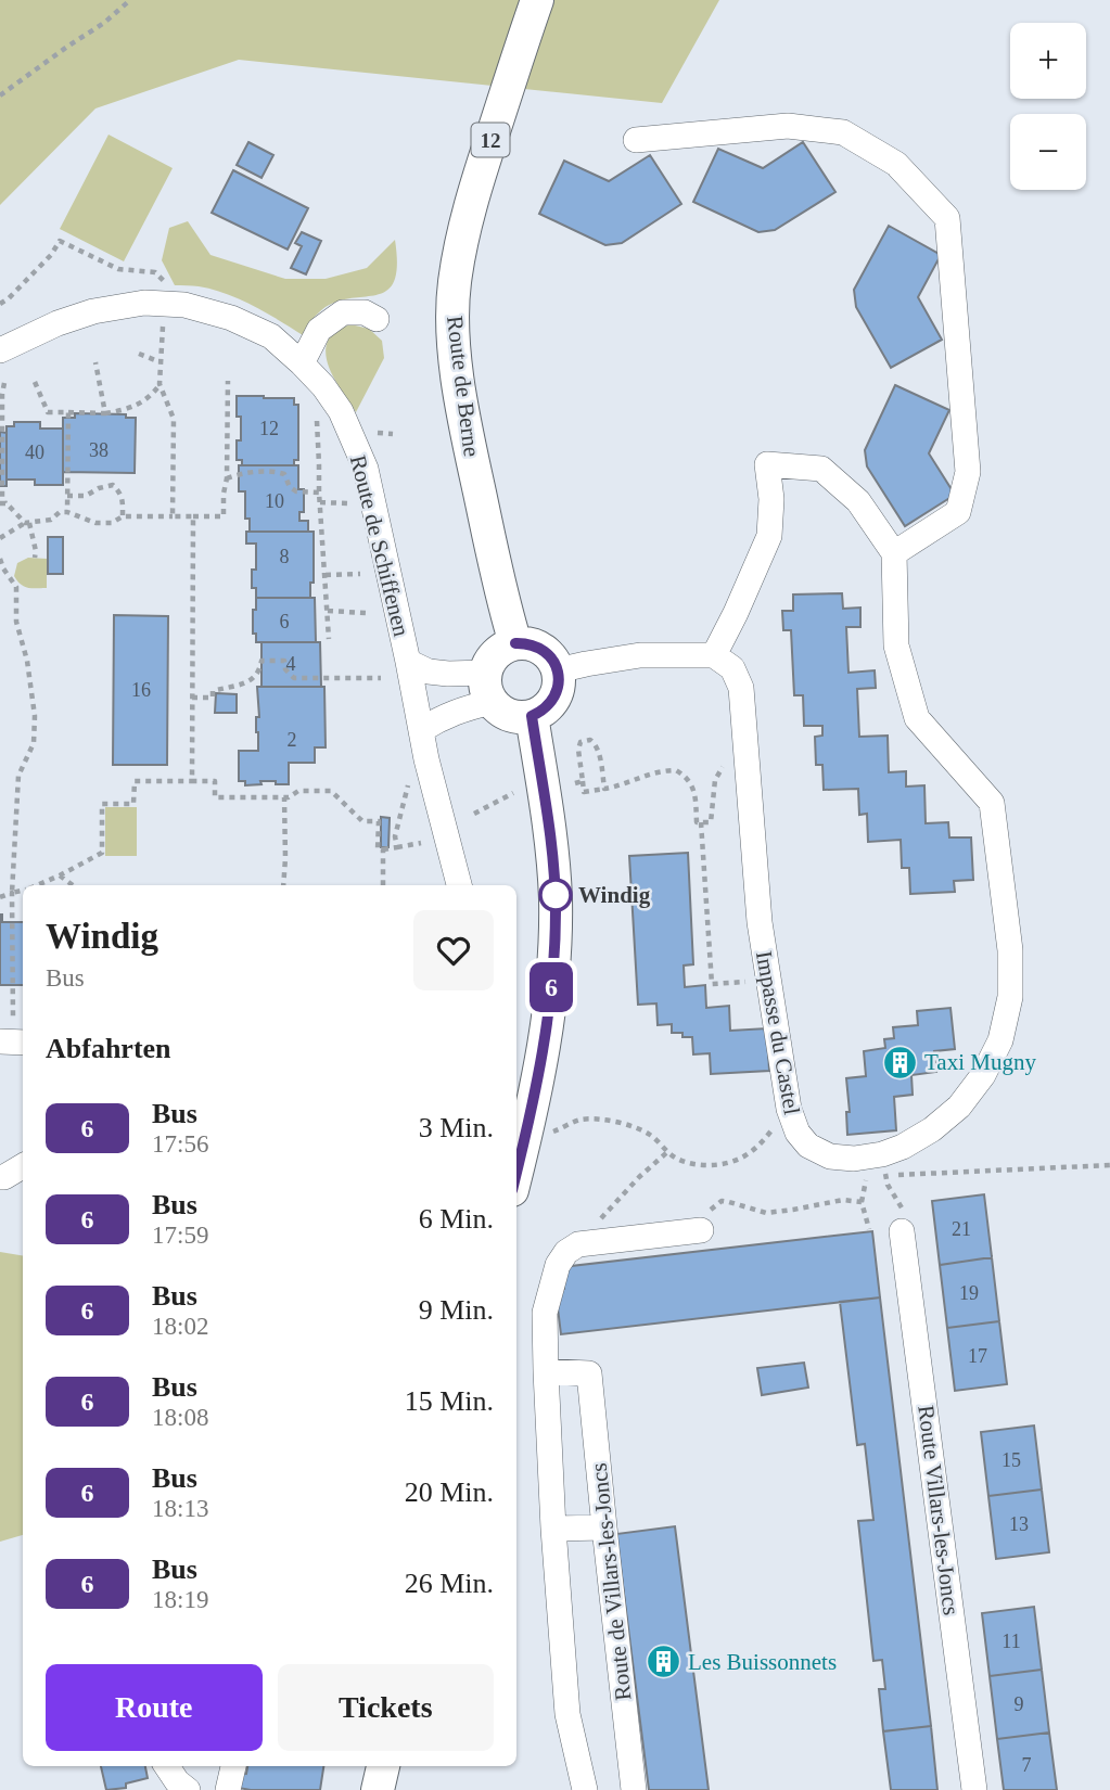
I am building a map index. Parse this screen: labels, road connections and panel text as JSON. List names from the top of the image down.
{
  "streets": {
    "main road": ["12", "Route de Berne"],
    "street": [
      "Route de Schiffenen",
      "Impasse du Castel",
      "Route Villars-les-Joncs",
      "Route de Villars-les-Joncs"
    ]
  },
  "crossings": [
    ["Route de Berne", "Route de Schiffenen"]
  ],
  "places": {
    "other": ["Windig"],
    "building": ["Taxi Mugny", "Les Buissonnets"]
  },
  "lines": ["bus line 6"],
  "house_numbers": [
    "12",
    "38",
    "40",
    "10",
    "8",
    "6",
    "4",
    "16",
    "2",
    "21",
    "19",
    "17",
    "15",
    "13",
    "11",
    "9",
    "7"
  ],
  "page": {
    "on_map": "6",
    "map_buttons": ["+", "−"],
    "heading": [
      ["Windig", "Bus"],
      "Abfahrten"
    ],
    "list": [
      {
        "mark": "6",
        "name": "Bus",
        "note": "17:56",
        "value": "3 Min."
      },
      {
        "mark": "6",
        "name": "Bus",
        "note": "17:59",
        "value": "6 Min."
      },
      {
        "mark": "6",
        "name": "Bus",
        "note": "18:02",
        "value": "9 Min."
      },
      {
        "mark": "6",
        "name": "Bus",
        "note": "18:08",
        "value": "15 Min."
      },
      {
        "mark": "6",
        "name": "Bus",
        "note": "18:13",
        "value": "20 Min."
      },
      {
        "mark": "6",
        "name": "Bus",
        "note": "18:19",
        "value": "26 Min."
      }
    ],
    "buttons": ["Route", "Tickets"]
  }
}
